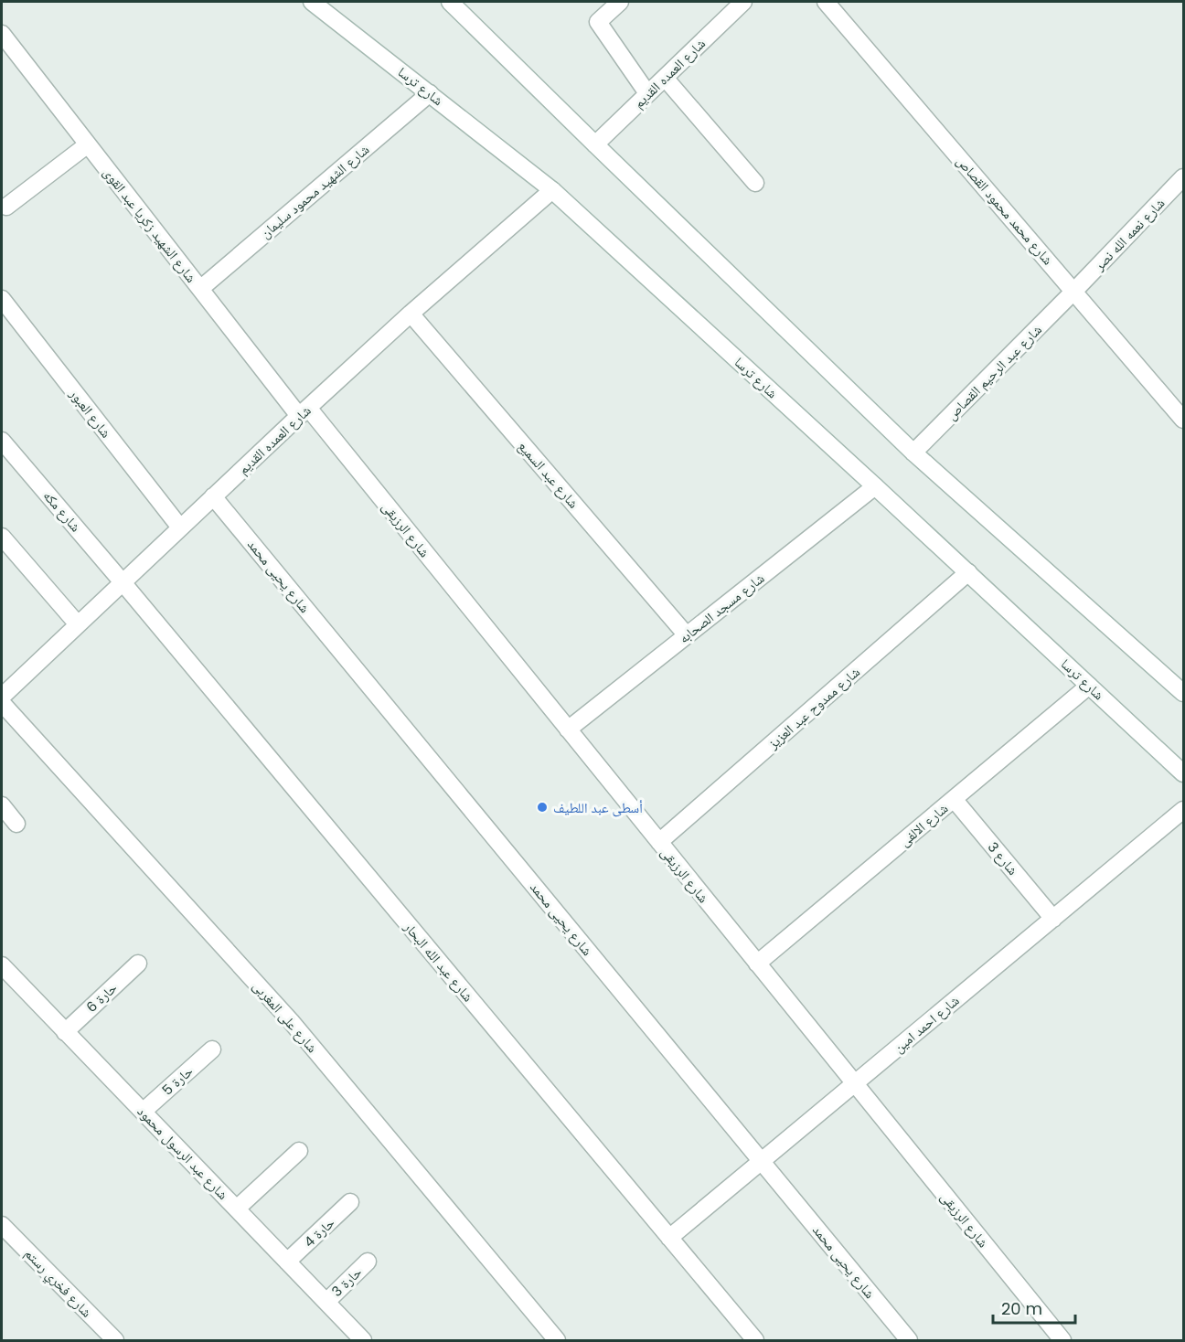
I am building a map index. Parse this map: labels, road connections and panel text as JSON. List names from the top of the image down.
{
  "streets": {
    "street": [
      "شارع العمده القديم",
      "شارع ترسا",
      "شارع الشهيد محمود سليمان",
      "شارع محمد محمود القصاص",
      "شارع الشهيد زكريا عبد القوى",
      "شارع نعمه الله نصر",
      "شارع عبد الرحيم القصاص",
      "شارع العبور",
      "شارع عبد السميع",
      "شارع مكه",
      "شارع الرزيقى",
      "شارع يحيى محمد",
      "شارع مسجد الصحابه",
      "شارع ممدوح عبد العزيز",
      "شارع الالفى",
      "شارع 3",
      "شارع عبد الله البحار",
      "حارة 6",
      "شارع على المغربى",
      "شارع احمد امين",
      "حارة 5",
      "شارع عبد الرسول محمود",
      "حارة 4",
      "حارة 3",
      "شارع فخري رستم"
    ]
  },
  "crossings": [
    ["شارع العمده القديم", "شارع ترسا"],
    ["شارع العمده القديم", "شارع الشهيد زكريا عبد القوى"],
    ["شارع العمده القديم", "شارع العبور"],
    ["شارع العمده القديم", "شارع عبد السميع"],
    ["شارع العمده القديم", "شارع مكه"],
    ["شارع العمده القديم", "شارع الرزيقى"],
    ["شارع العمده القديم", "شارع يحيى محمد"],
    ["شارع العمده القديم", "شارع عبد الله البحار"],
    ["شارع ترسا", "شارع الشهيد محمود سليمان"],
    ["شارع ترسا", "شارع مسجد الصحابه"],
    ["شارع ترسا", "شارع ممدوح عبد العزيز"],
    ["شارع ترسا", "شارع الالفى"],
    ["شارع الشهيد محمود سليمان", "شارع الشهيد زكريا عبد القوى"],
    ["شارع محمد محمود القصاص", "شارع نعمه الله نصر"],
    ["شارع محمد محمود القصاص", "شارع عبد الرحيم القصاص"],
    ["شارع الشهيد زكريا عبد القوى", "شارع الرزيقى"],
    ["شارع نعمه الله نصر", "شارع عبد الرحيم القصاص"],
    ["شارع عبد السميع", "شارع مسجد الصحابه"],
    ["شارع مكه", "شارع عبد الله البحار"],
    ["شارع الرزيقى", "شارع مسجد الصحابه"],
    ["شارع الرزيقى", "شارع ممدوح عبد العزيز"],
    ["شارع الرزيقى", "شارع الالفى"],
    ["شارع الرزيقى", "شارع احمد امين"],
    ["شارع يحيى محمد", "شارع احمد امين"],
    ["شارع الالفى", "شارع 3"],
    ["شارع 3", "شارع احمد امين"],
    ["شارع عبد الله البحار", "شارع احمد امين"],
    ["حارة 6", "شارع عبد الرسول محمود"],
    ["حارة 5", "شارع عبد الرسول محمود"],
    ["شارع عبد الرسول محمود", "حارة 4"],
    ["شارع عبد الرسول محمود", "حارة 3"]
  ],
  "places": ["أسطى عبد اللطيف"],
  "scale_bar": "20 m"
}
